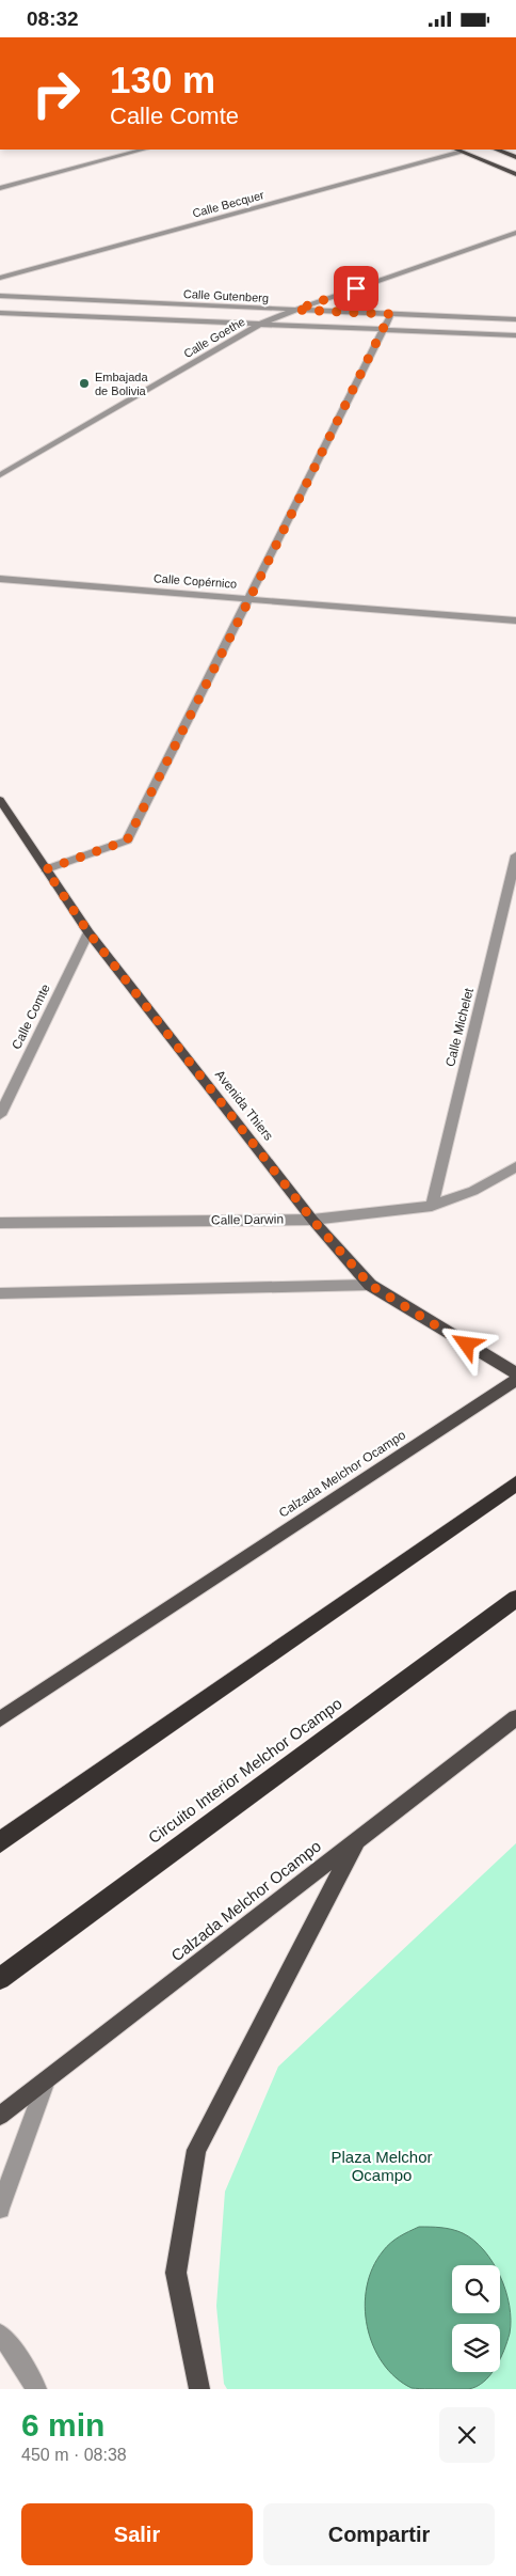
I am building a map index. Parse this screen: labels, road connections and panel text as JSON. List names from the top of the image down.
{
  "streets": {
    "highway": ["Circuito Interior Melchor Ocampo"],
    "main road": ["Avenida Thiers", "Calzada Melchor Ocampo"],
    "street": [
      "Calle Becquer",
      "Calle Gutenberg",
      "Calle Goethe",
      "Calle Copérnico",
      "Calle Comte",
      "Calle Michelet",
      "Calle Darwin"
    ]
  },
  "crossings": [
    ["Calle Gutenberg", "Calle Goethe"],
    ["Calle Comte", "Avenida Thiers"],
    ["Calle Michelet", "Calle Darwin"],
    ["Avenida Thiers", "Calle Darwin"]
  ],
  "parks": ["Plaza Melchor Ocampo"],
  "places": ["Embajada de Bolivia"],
  "page": {
    "status": "08:32",
    "turn": ["130 m", "Calle Comte"],
    "heading": ["6 min", "450 m · 08:38"],
    "buttons": ["Salir", "Compartir"]
  }
}
